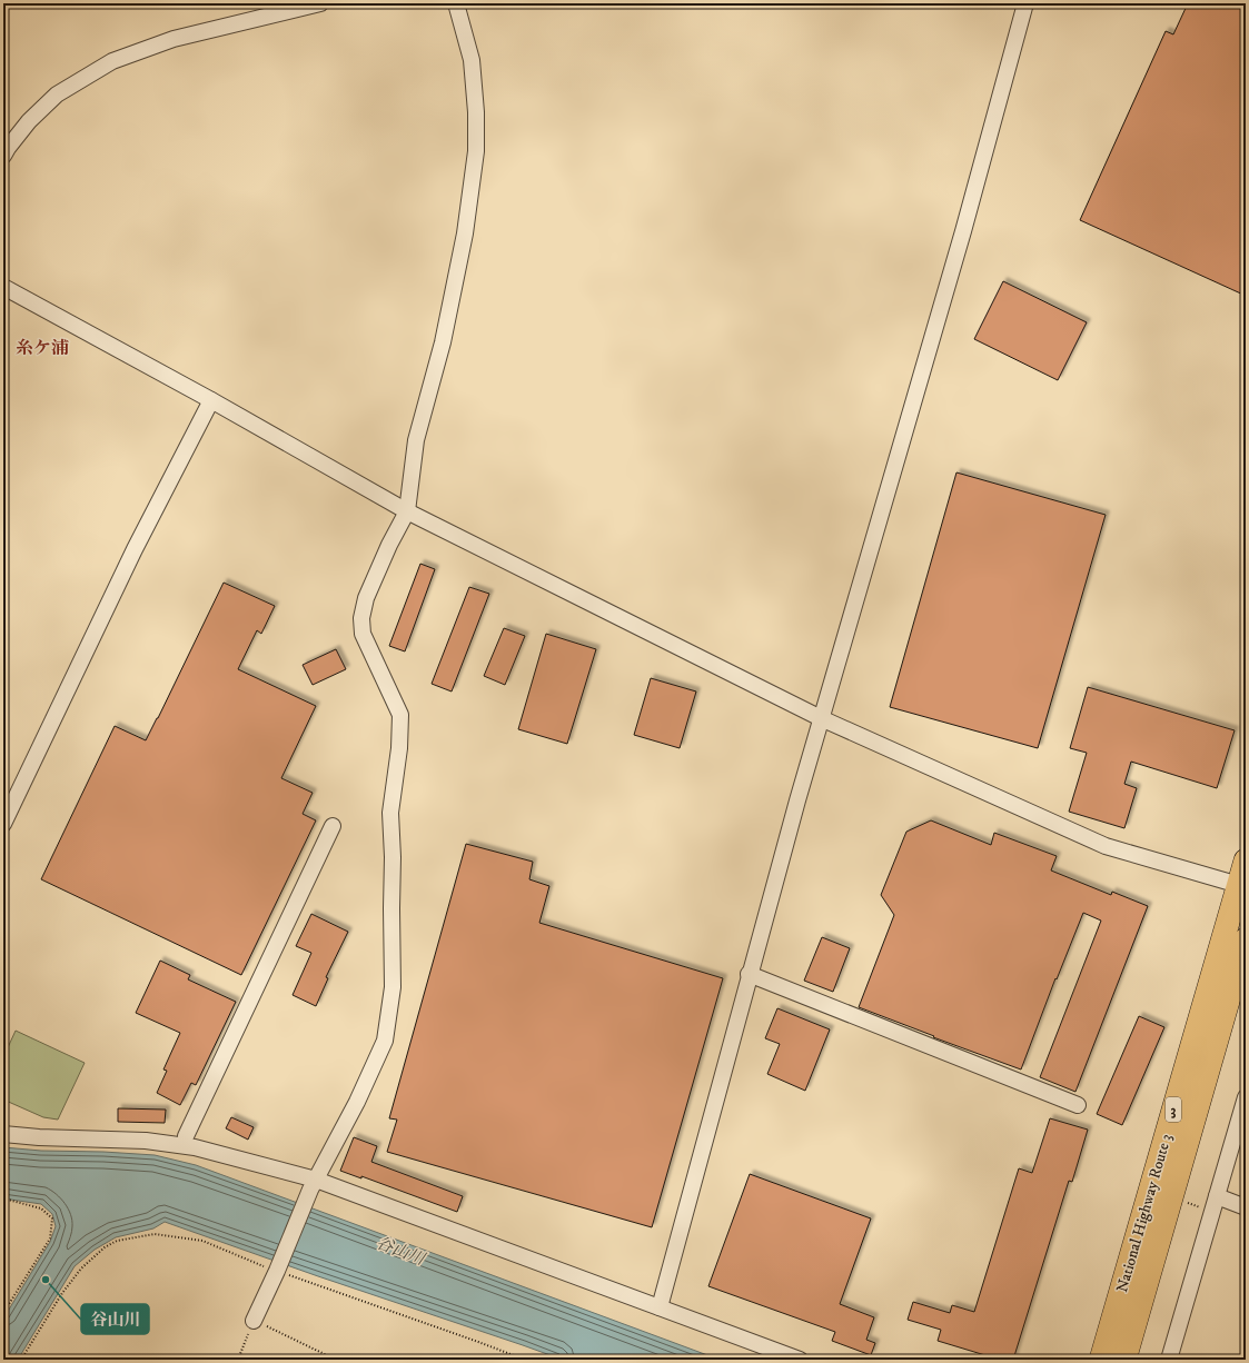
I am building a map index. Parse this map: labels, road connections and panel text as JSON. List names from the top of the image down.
{
  "streets": {
    "highway": ["3", "National Highway Route 3"]
  },
  "districts": ["糸ケ浦"],
  "water": ["谷山川"],
  "places": ["谷山川"]
}
